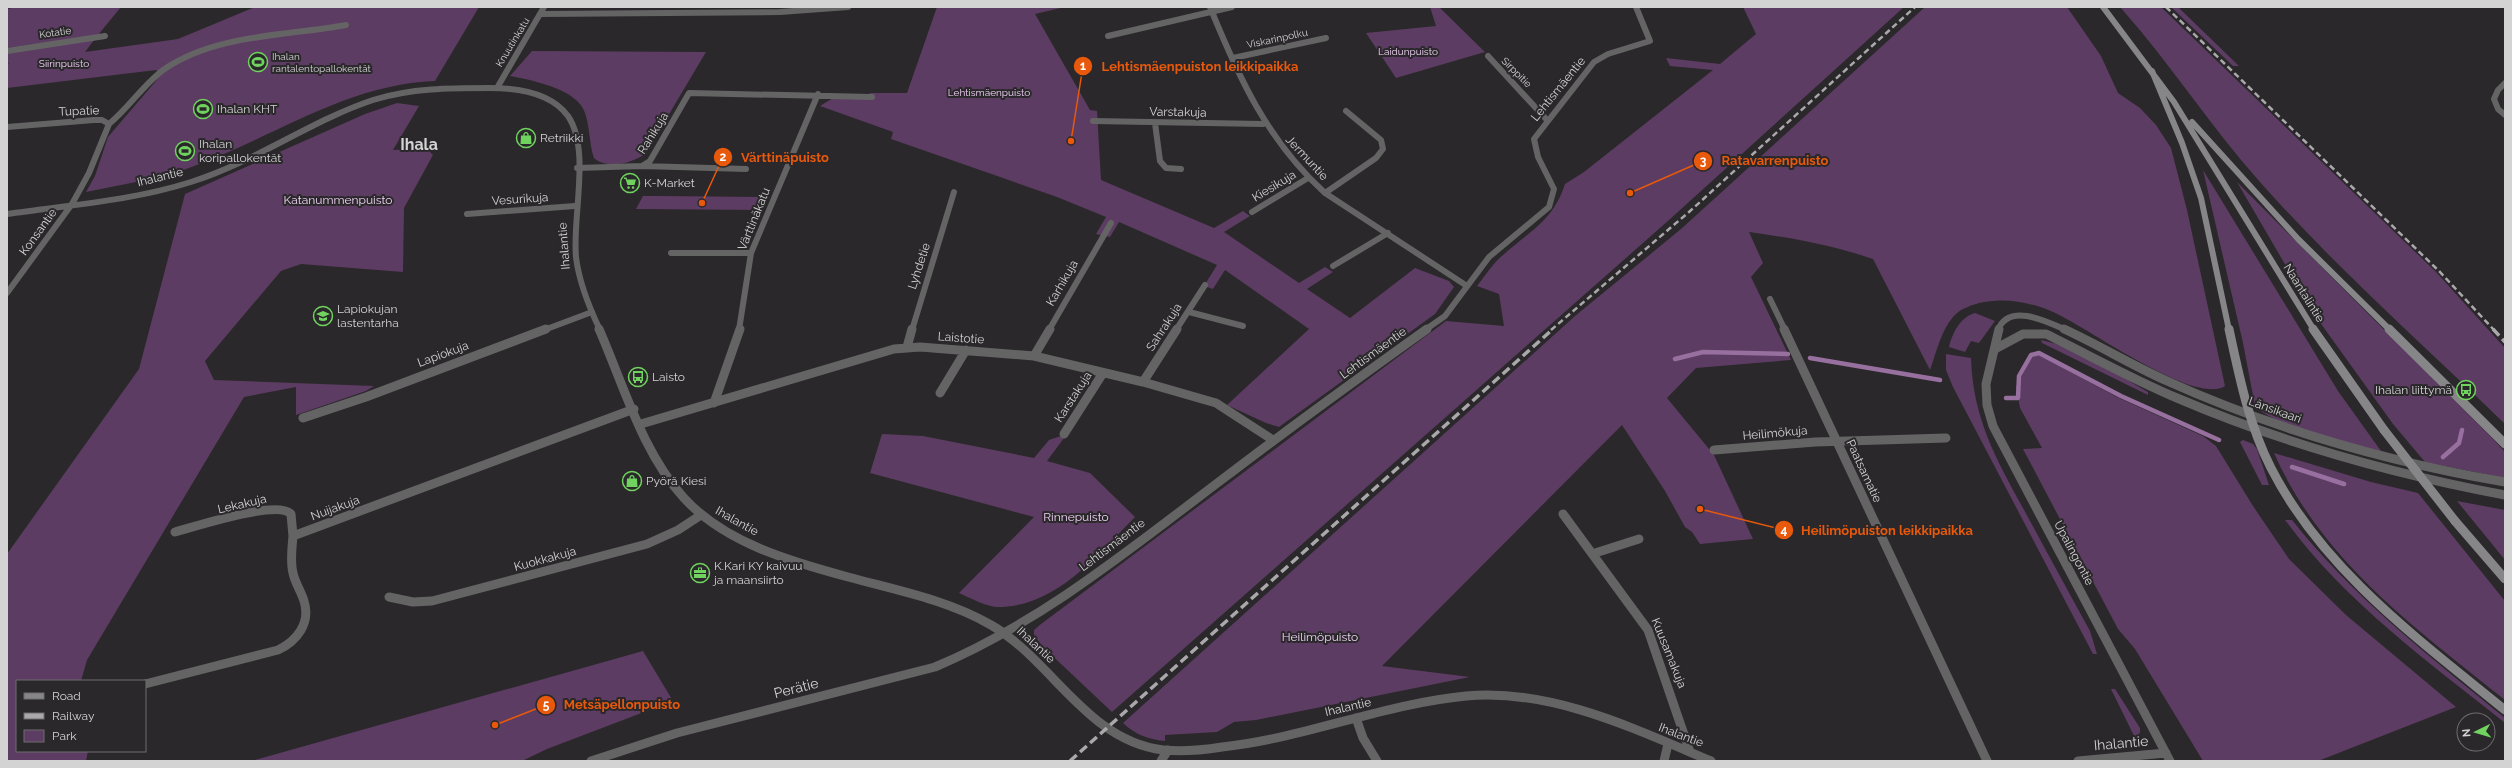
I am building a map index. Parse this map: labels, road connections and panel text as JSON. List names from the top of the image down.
{
  "streets": {
    "main road": ["Naantalintie"],
    "street": [
      "Kotatie",
      "Viskarinpolku",
      "Knuutinkatu",
      "Sirppitie",
      "Lehtismäentie",
      "Tupatie",
      "Varstakuja",
      "Rahikuja",
      "Jermuntie",
      "Ihalantie",
      "Kiesikuja",
      "Vesurikuja",
      "Värttinäkatu",
      "Konsantie",
      "Lyhdetie",
      "Karhikuja",
      "Sahrakuja",
      "Laistotie",
      "Lapiokuja",
      "Karstakuja",
      "Länsikaari",
      "Heilimökuja",
      "Paatsamatie",
      "Lekakuja",
      "Nuijakuja",
      "Upalingontie",
      "Kuokkakuja",
      "Kuusamakuja",
      "Perätie"
    ]
  },
  "crossings": [
    ["Viskarinpolku", "Jermuntie"],
    ["Knuutinkatu", "Ihalantie"],
    ["Sirppitie", "Lehtismäentie"],
    ["Lehtismäentie", "Jermuntie"],
    ["Lehtismäentie", "Ihalantie"],
    ["Lehtismäentie", "Laistotie"],
    ["Lehtismäentie", "Perätie"],
    ["Tupatie", "Ihalantie"],
    ["Tupatie", "Konsantie"],
    ["Varstakuja", "Jermuntie"],
    ["Rahikuja", "Ihalantie"],
    ["Rahikuja", "Värttinäkatu"],
    ["Jermuntie", "Kiesikuja"],
    ["Ihalantie", "Vesurikuja"],
    ["Ihalantie", "Konsantie"],
    ["Ihalantie", "Laistotie"],
    ["Ihalantie", "Lapiokuja"],
    ["Ihalantie", "Nuijakuja"],
    ["Ihalantie", "Upalingontie"],
    ["Ihalantie", "Kuokkakuja"],
    ["Ihalantie", "Kuusamakuja"],
    ["Ihalantie", "Perätie"],
    ["Värttinäkatu", "Laistotie"],
    ["Lyhdetie", "Laistotie"],
    ["Karhikuja", "Laistotie"],
    ["Sahrakuja", "Laistotie"],
    ["Laistotie", "Karstakuja"],
    ["Länsikaari", "Upalingontie"],
    ["Heilimökuja", "Paatsamatie"],
    ["Lekakuja", "Nuijakuja"]
  ],
  "districts": ["Ihala"],
  "parks": [
    "Laidunpuisto",
    "Siirinpuisto",
    "Lehtismäenpuisto",
    "Katanummenpuisto",
    "Rinnepuisto",
    "Heilimöpuisto"
  ],
  "places": {
    "sports": ["Ihalan rantalentopallokentät", "Ihalan KHT", "Ihalan koripallokentät"],
    "shop": ["Retriikki", "Pyörä Kiesi"],
    "other": [
      "Lehtismäenpuiston leikkipaikka",
      "Ratavarrenpuisto",
      "Värttinäpuisto",
      "Heilimöpuiston leikkipaikka",
      "Metsäpellonpuisto"
    ],
    "supermarket": ["K-Market"],
    "school or university": ["Lapiokujan lastentarha"],
    "bus stop": ["Laisto", "Ihalan liittymä"],
    "office": ["K.Kari KY kaivuu ja maansiirto"]
  },
  "legend": ["Road", "Railway", "Park"],
  "north": "left"
}
